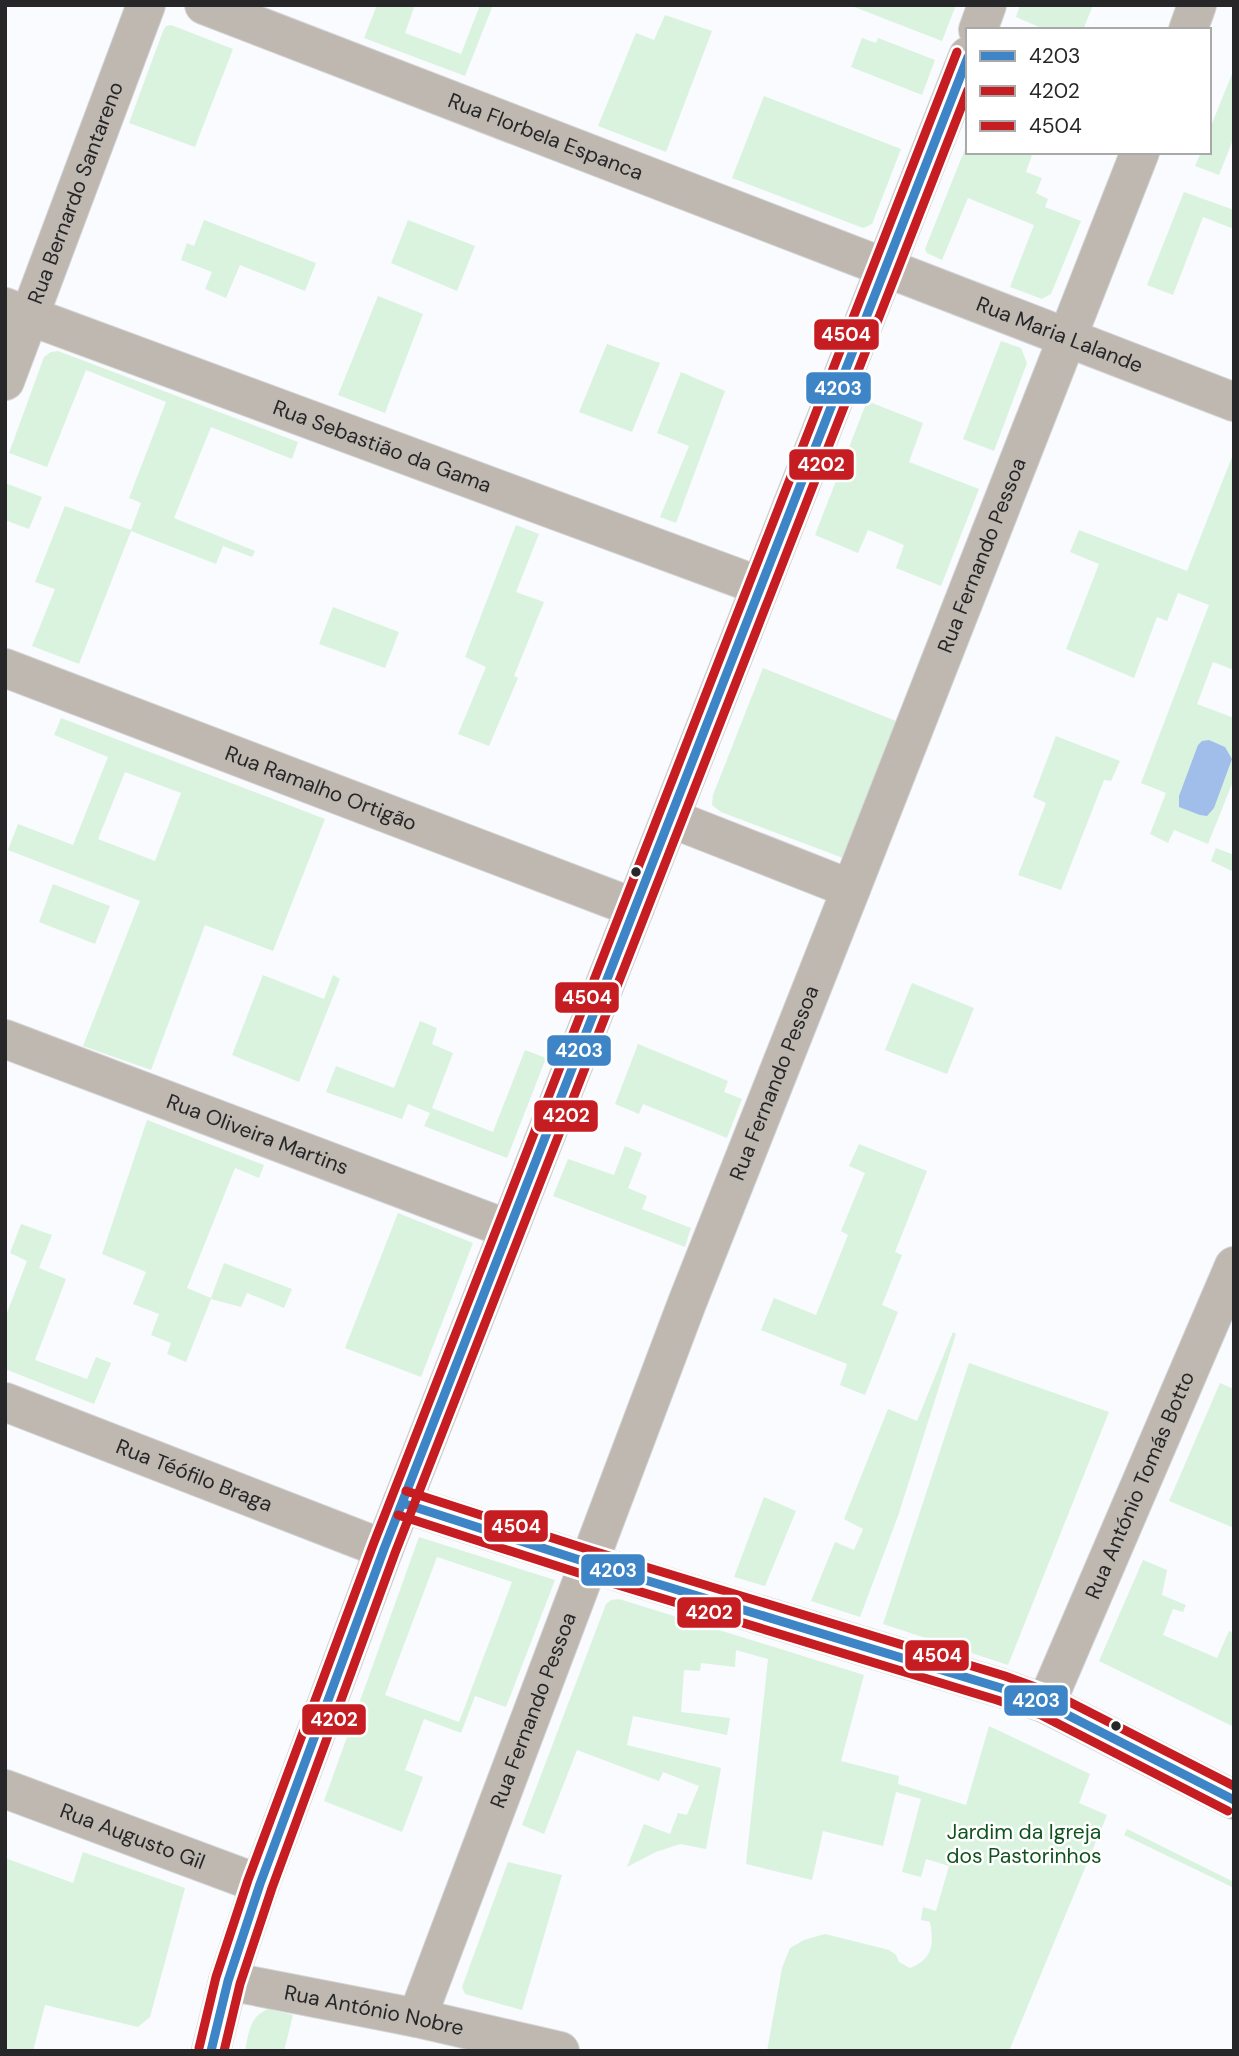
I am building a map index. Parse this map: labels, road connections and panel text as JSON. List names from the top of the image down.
{
  "streets": {
    "street": [
      "Rua Florbela Espanca",
      "Rua Bernardo Santareno",
      "Rua Maria Lalande",
      "Rua Sebastião da Gama",
      "Rua Fernando Pessoa",
      "Rua Ramalho Ortigão",
      "Rua Oliveira Martins",
      "Rua Téófilo Braga",
      "Rua António Tomás Botto",
      "Rua Augusto Gil",
      "Rua António Nobre"
    ]
  },
  "crossings": [
    ["Rua Florbela Espanca", "Rua Maria Lalande"],
    ["Rua Bernardo Santareno", "Rua Sebastião da Gama"],
    ["Rua Maria Lalande", "Rua Fernando Pessoa"],
    ["Rua Fernando Pessoa", "Rua António Nobre"]
  ],
  "parks": ["Jardim da Igreja dos Pastorinhos"],
  "lines": ["transit line 4504", "transit line 4203", "transit line 4202"],
  "legend": ["4203", "4202", "4504"]
}
